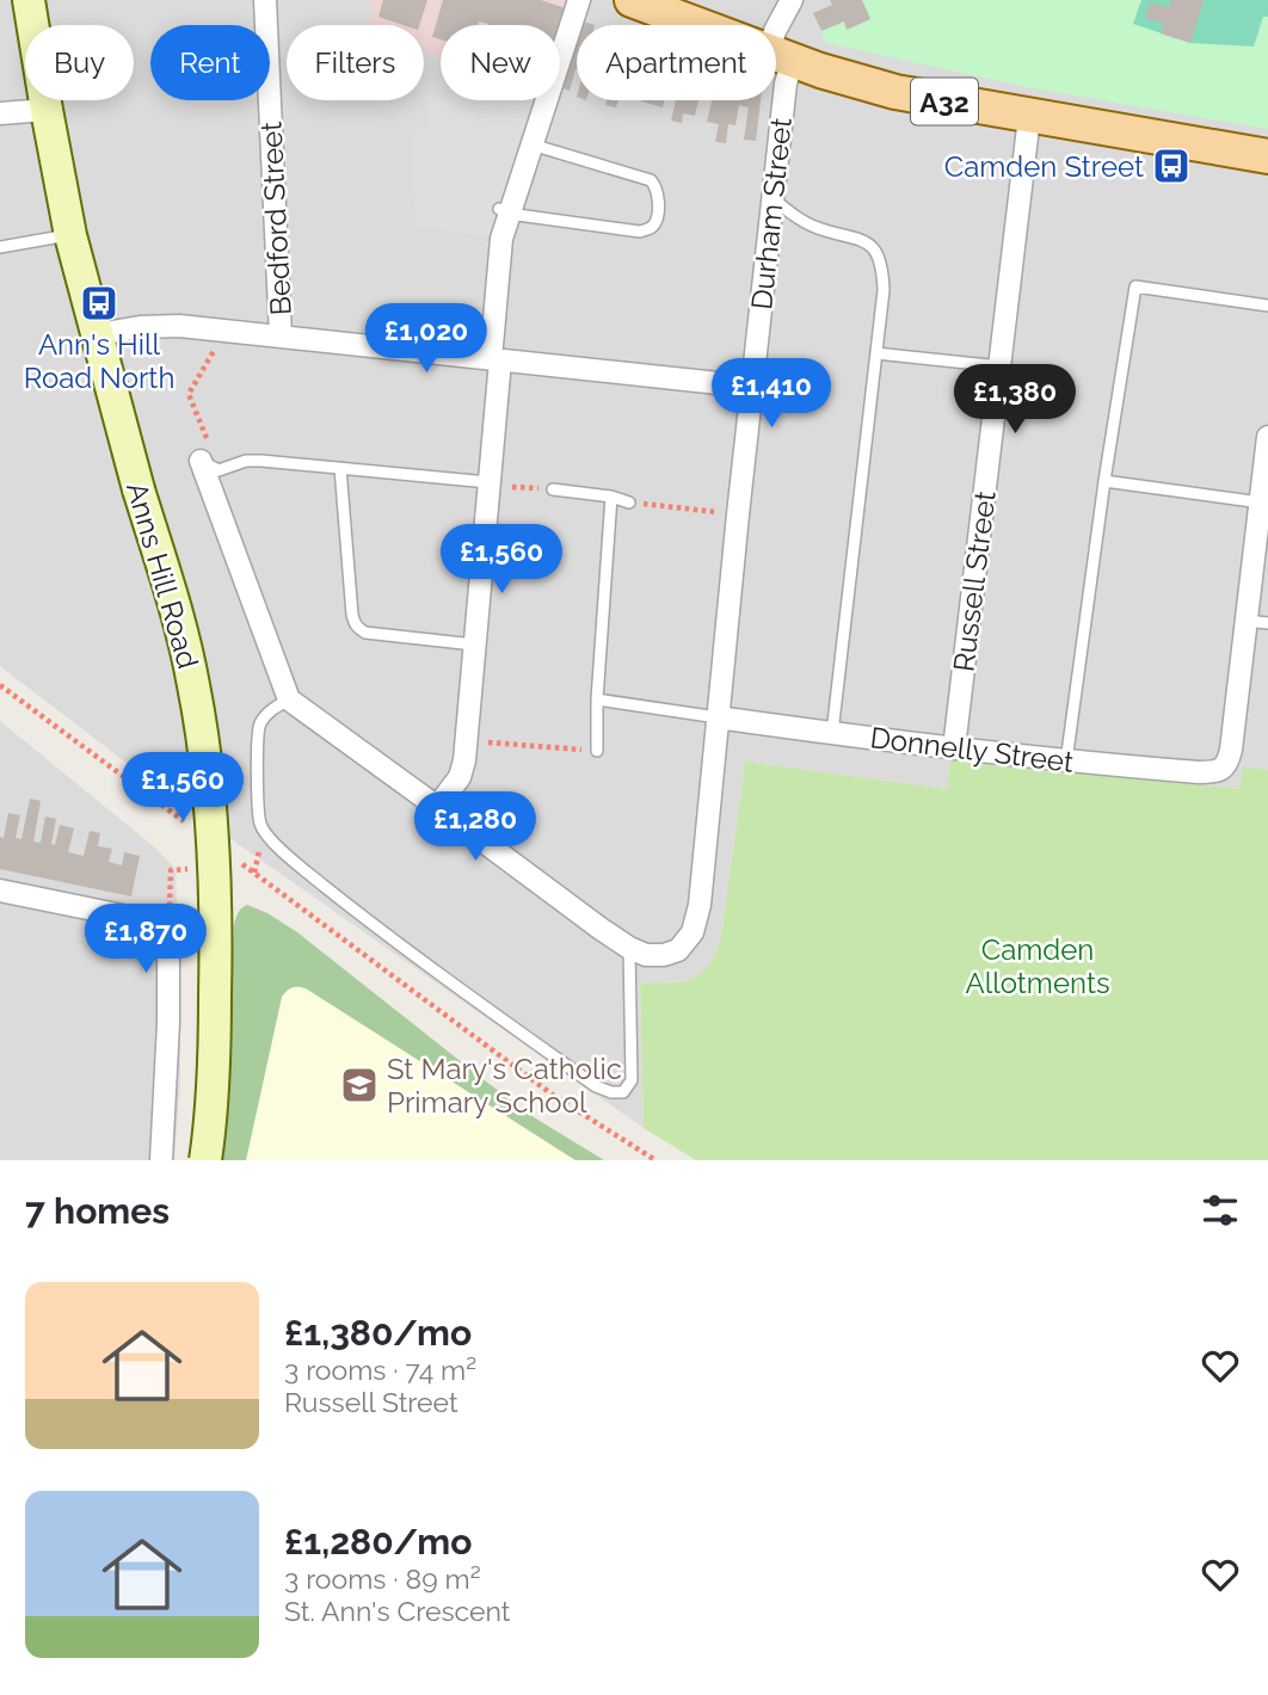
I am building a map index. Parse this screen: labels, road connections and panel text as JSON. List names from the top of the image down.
{
  "streets": {
    "main road": ["A32"],
    "street": [
      "Durham Street",
      "Bedford Street",
      "Anns Hill Road",
      "Russell Street",
      "Donnelly Street"
    ]
  },
  "crossings": [
    ["A32", "Durham Street"],
    ["A32", "Russell Street"],
    ["Durham Street", "Donnelly Street"],
    ["Russell Street", "Donnelly Street"]
  ],
  "parks": ["Camden Allotments"],
  "places": {
    "bus stop": ["Camden Street", "Ann's Hill Road North"],
    "school or university": ["St Mary's Catholic Primary School"]
  },
  "page": {
    "chip": [
      "Buy",
      "Rent",
      "Filters",
      "New",
      "Apartment"
    ],
    "price": [
      "£1,020",
      "£1,410",
      "£1,380",
      "£1,560",
      "£1,560",
      "£1,280",
      "£1,870"
    ],
    "heading": "7 homes",
    "list": [
      {
        "name": "£1,380/mo",
        "note": "3 rooms · 74 m² · Russell Street"
      },
      {
        "name": "£1,280/mo",
        "note": "3 rooms · 89 m² · St. Ann's Crescent"
      }
    ]
  }
}
